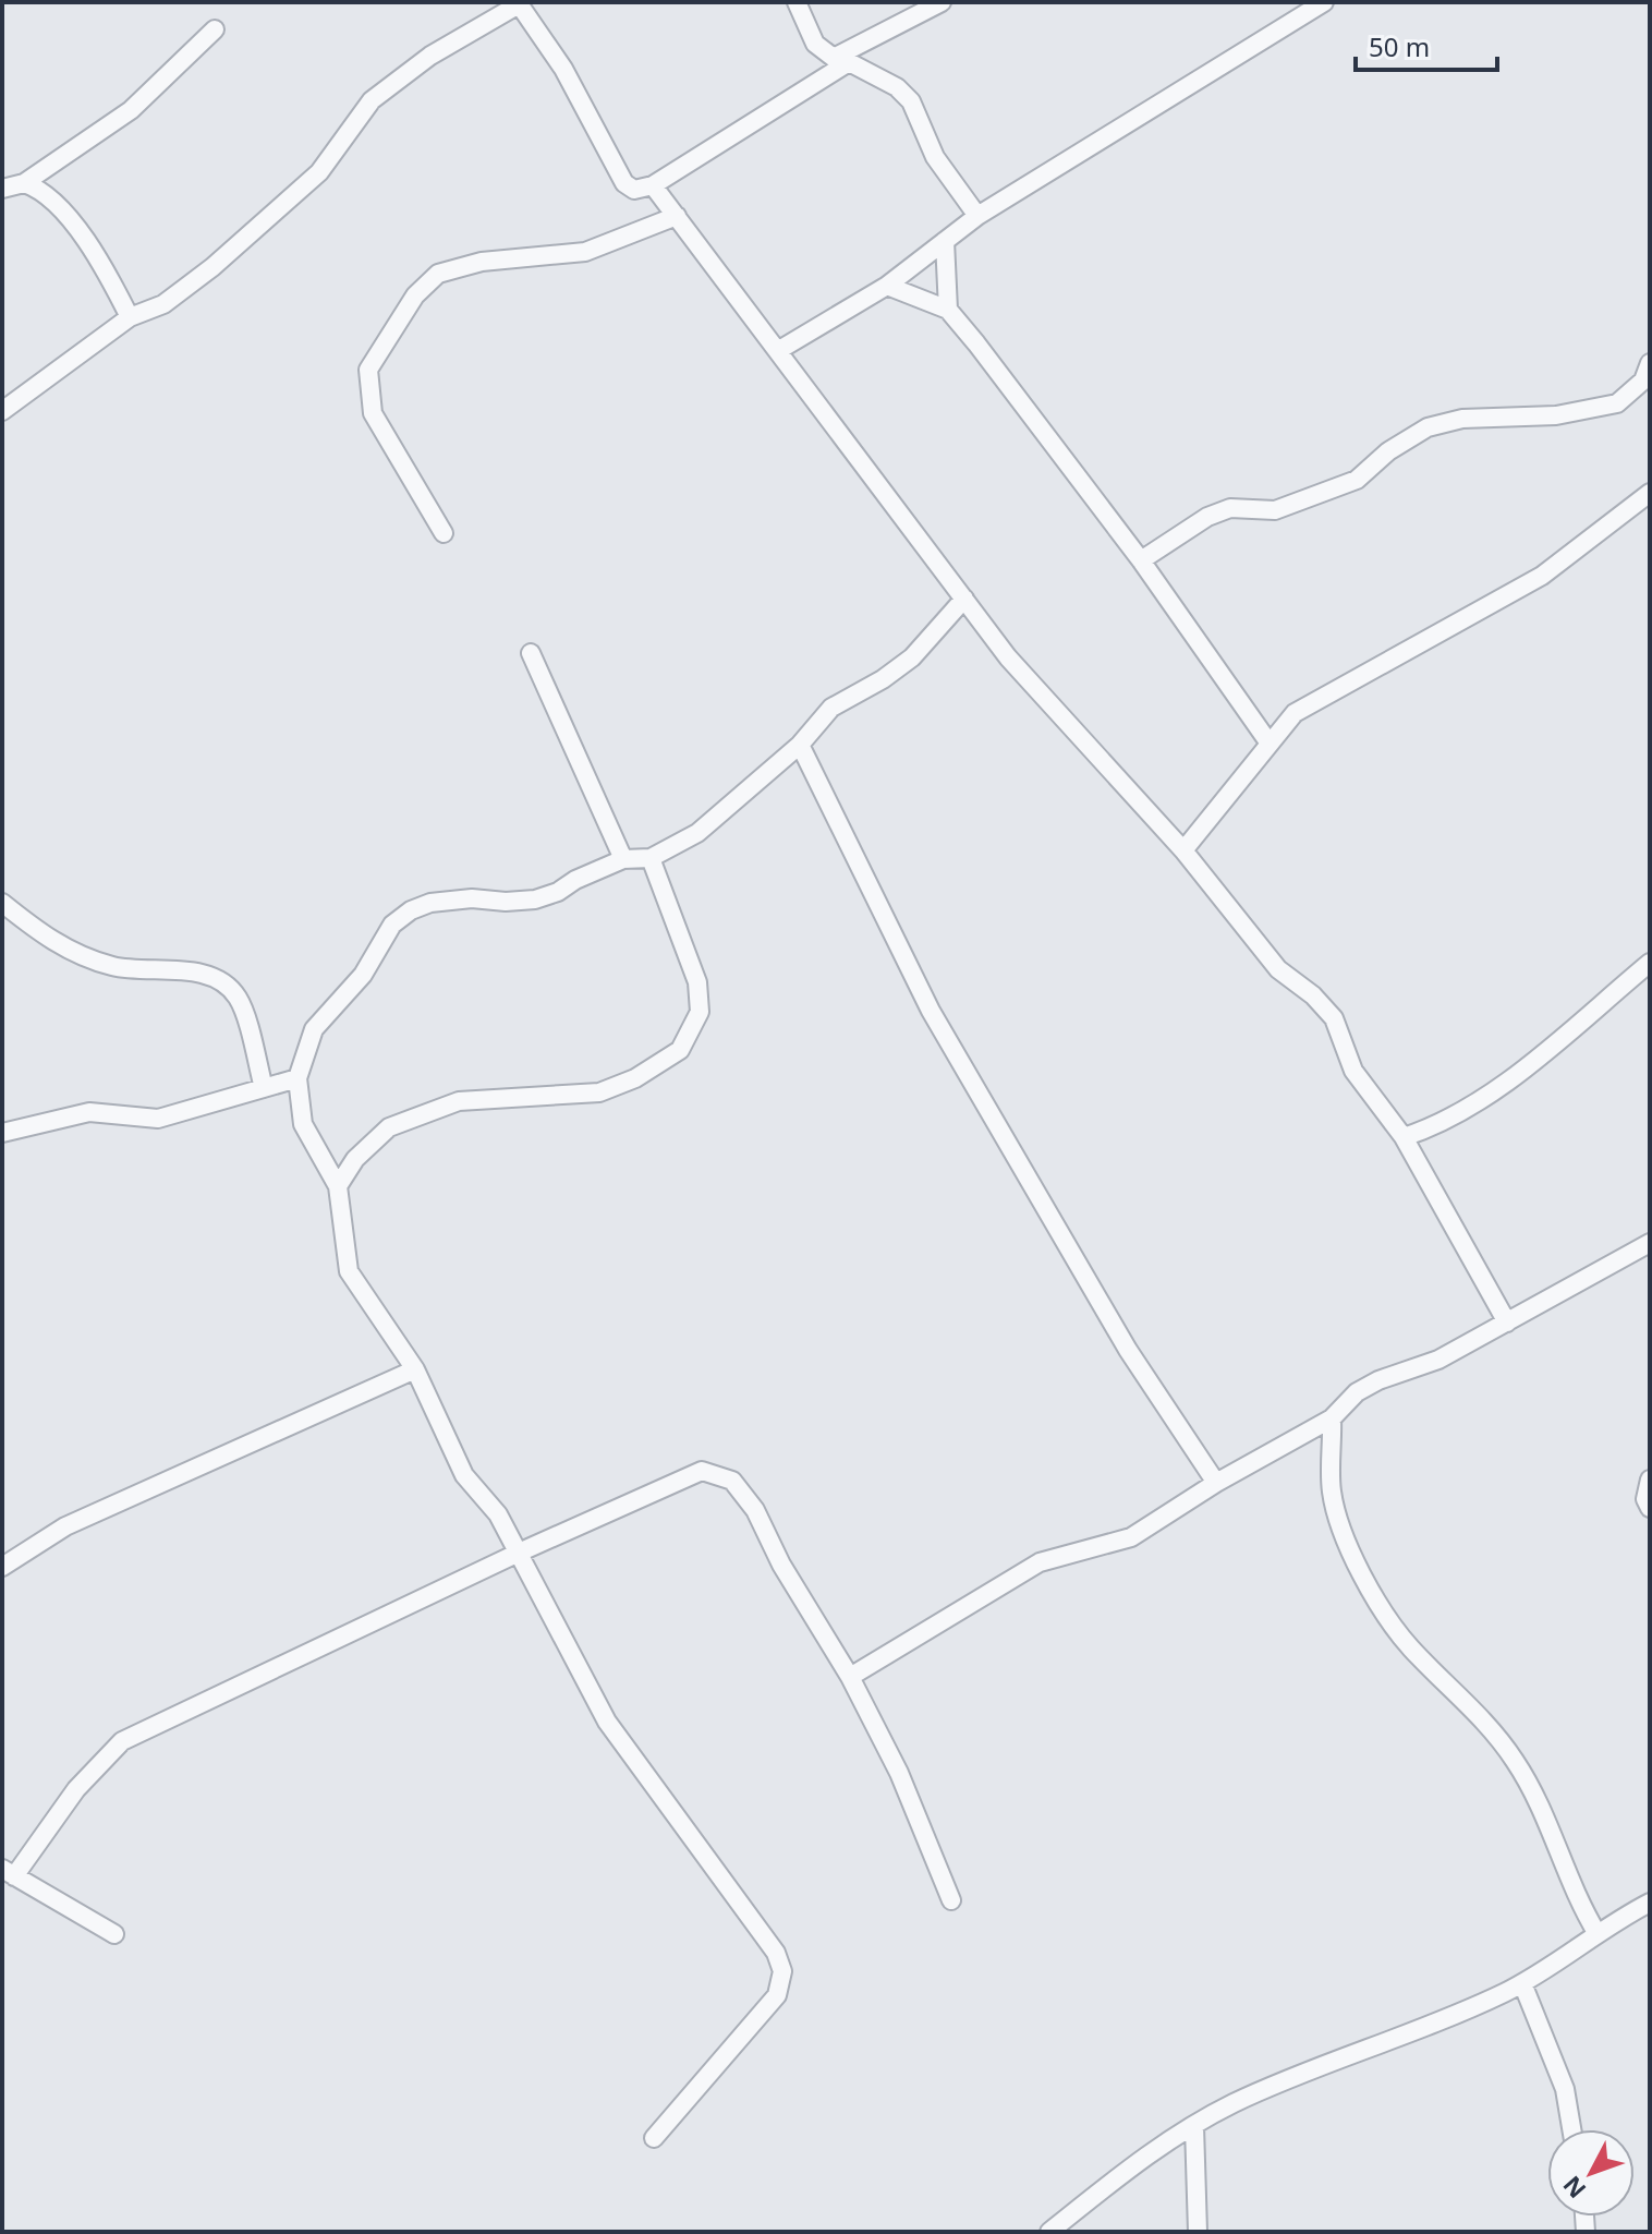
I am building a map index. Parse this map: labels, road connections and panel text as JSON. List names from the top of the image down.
{
  "scale_bar": "50 m",
  "north": "bottom left"
}
